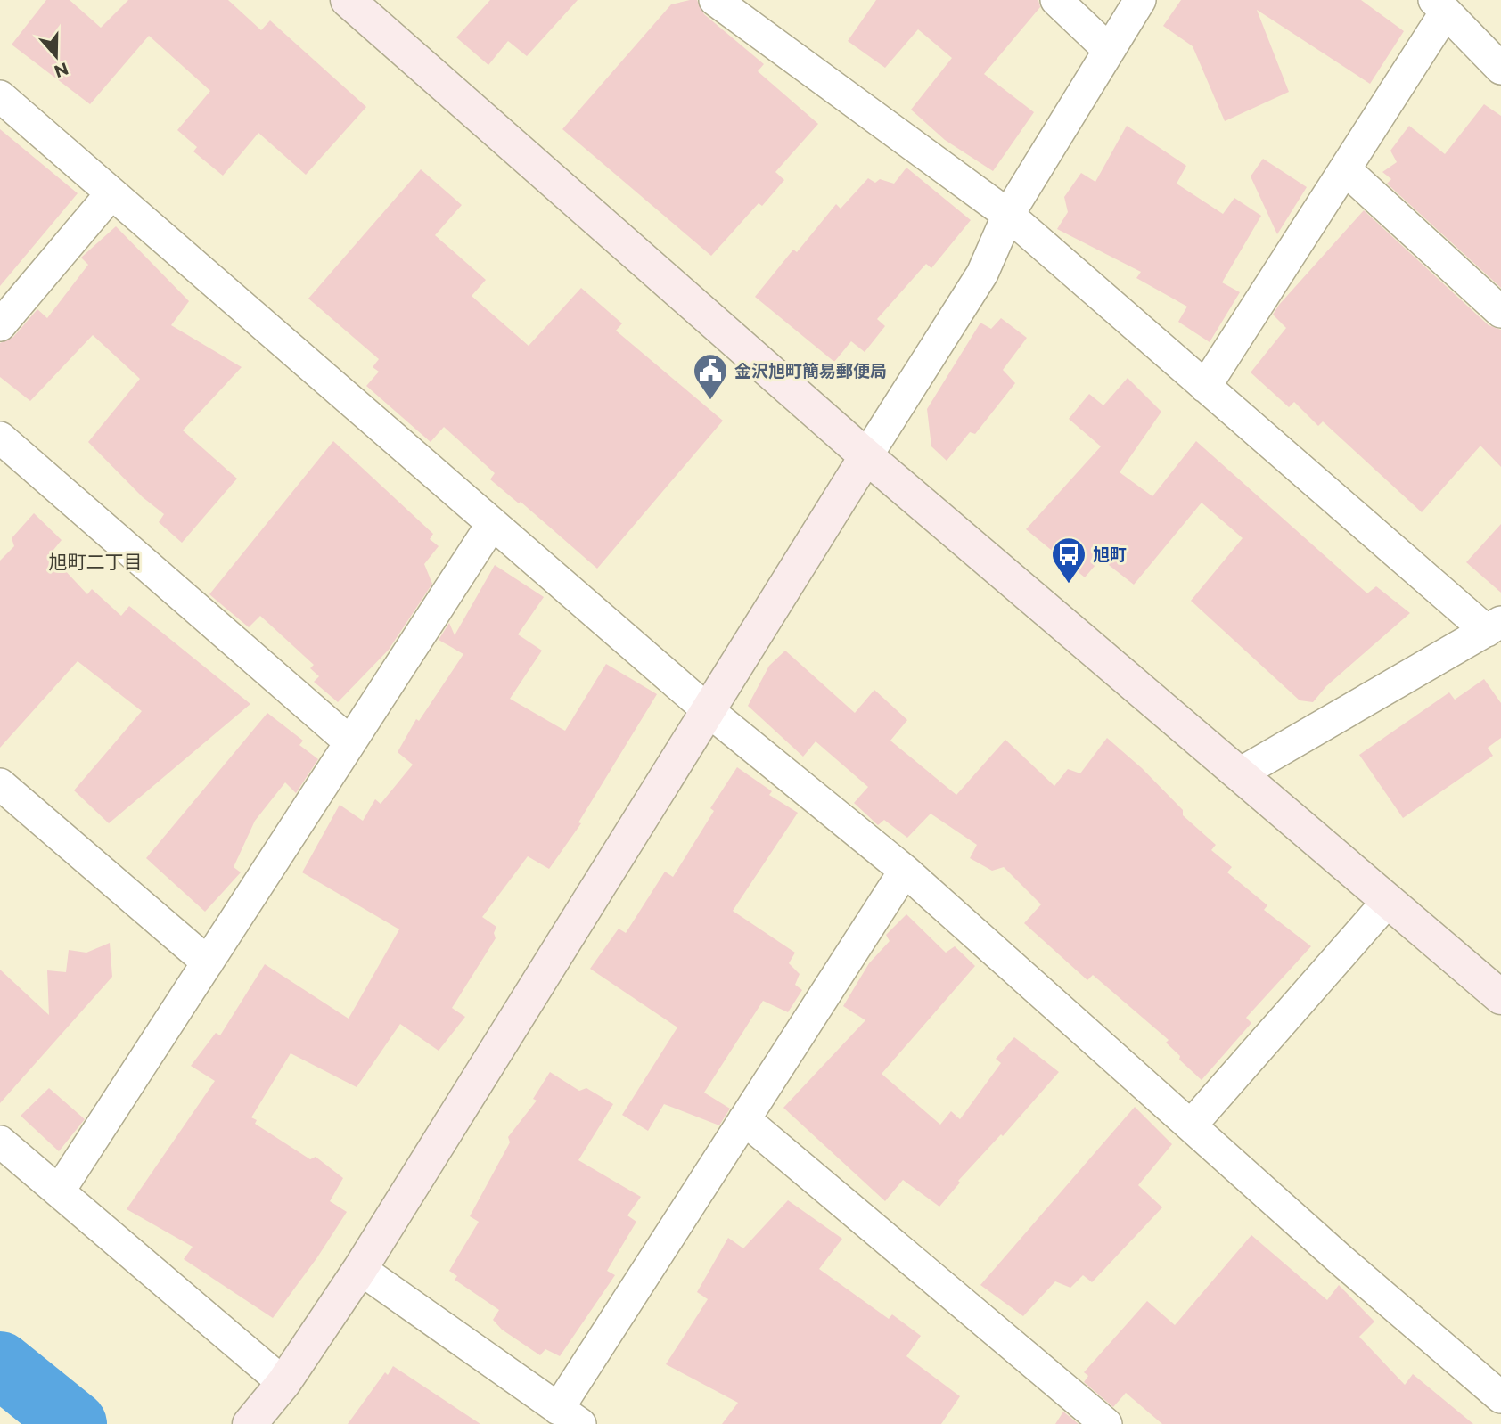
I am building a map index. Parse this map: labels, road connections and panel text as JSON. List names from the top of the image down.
{
  "districts": ["旭町二丁目"],
  "places": {
    "public building": ["金沢旭町簡易郵便局"],
    "bus stop": ["旭町"]
  },
  "north": "bottom"
}
